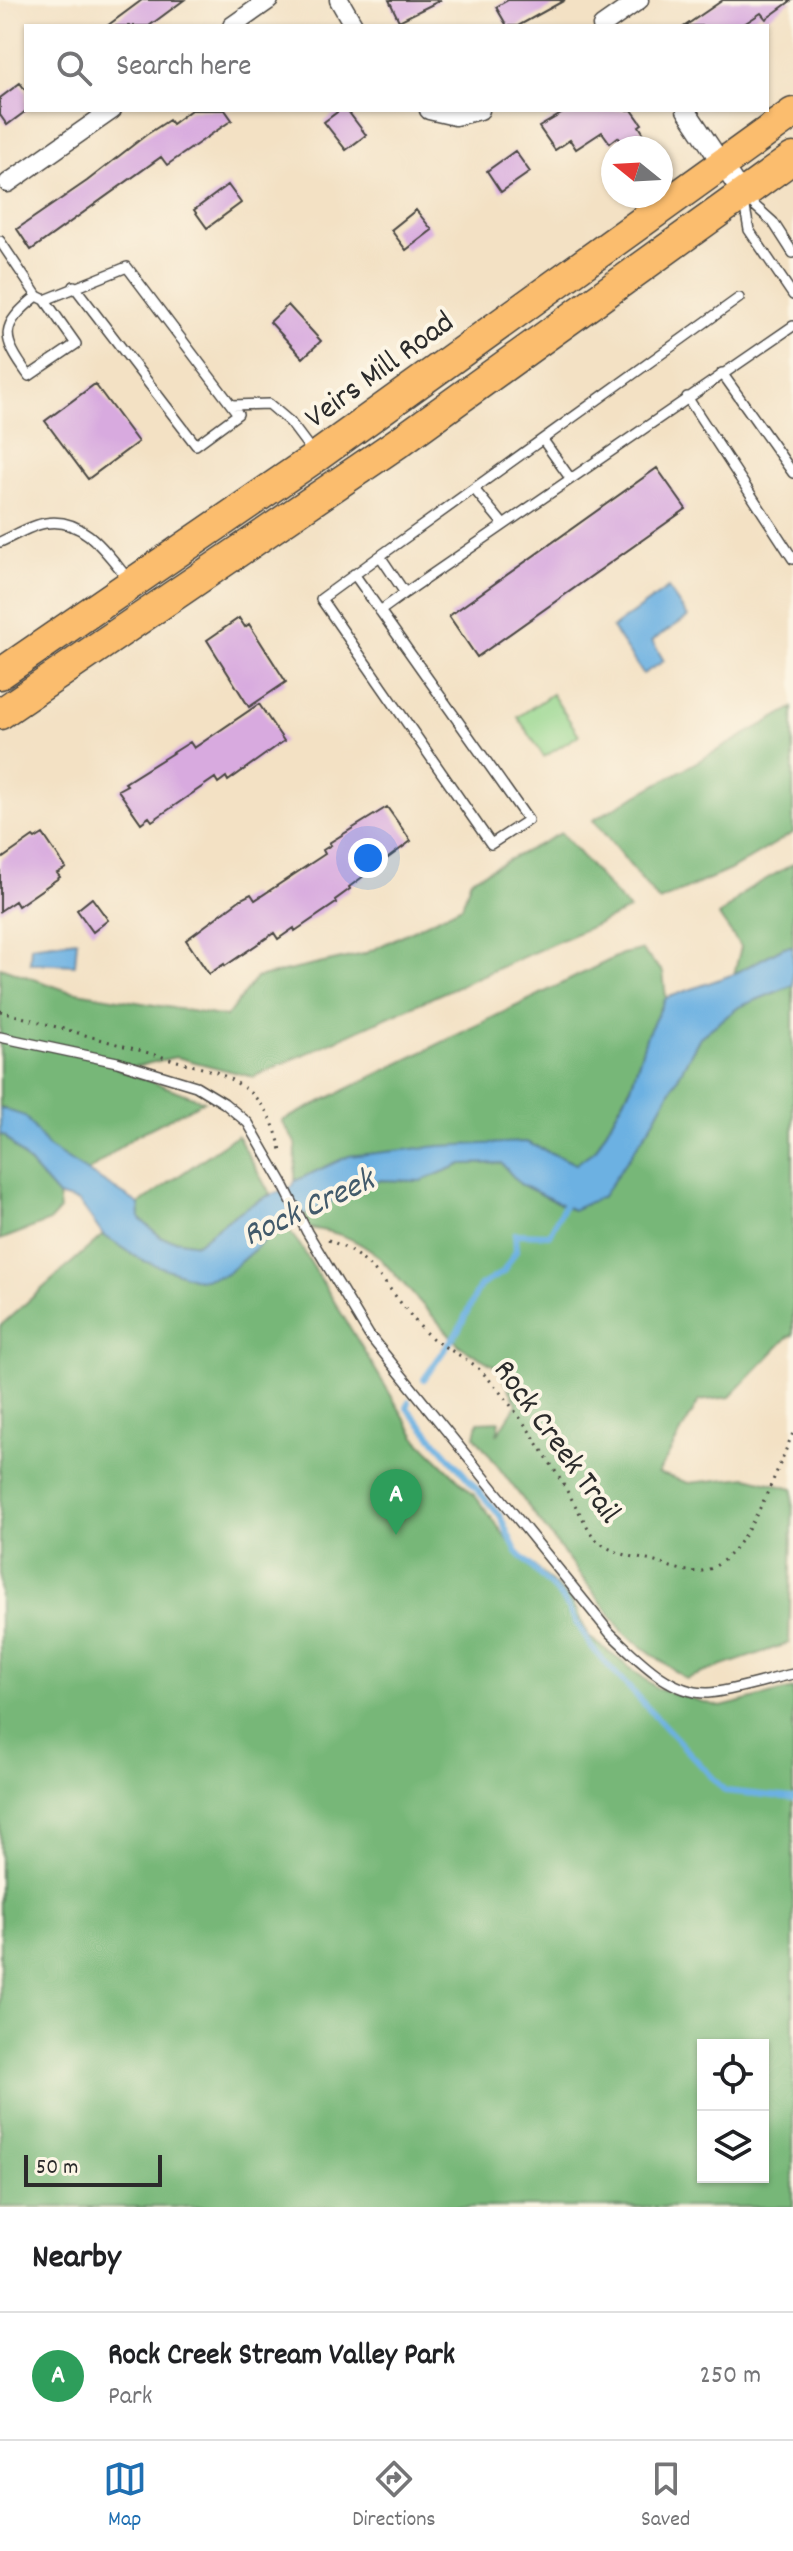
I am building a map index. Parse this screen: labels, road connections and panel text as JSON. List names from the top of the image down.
{
  "streets": {
    "main road": ["Veirs Mill Road"],
    "path": ["Rock Creek Trail"]
  },
  "water": ["Rock Creek"],
  "scale_bar": "50 m",
  "north": "left",
  "page": {
    "search": "Search here",
    "pins": "A",
    "scale": "50 m",
    "heading": "Nearby",
    "list": [
      {
        "mark": "A",
        "name": "Rock Creek Stream Valley Park",
        "note": "Park",
        "value": "250 m"
      }
    ],
    "nav": ["Map", "Directions", "Saved"]
  }
}
